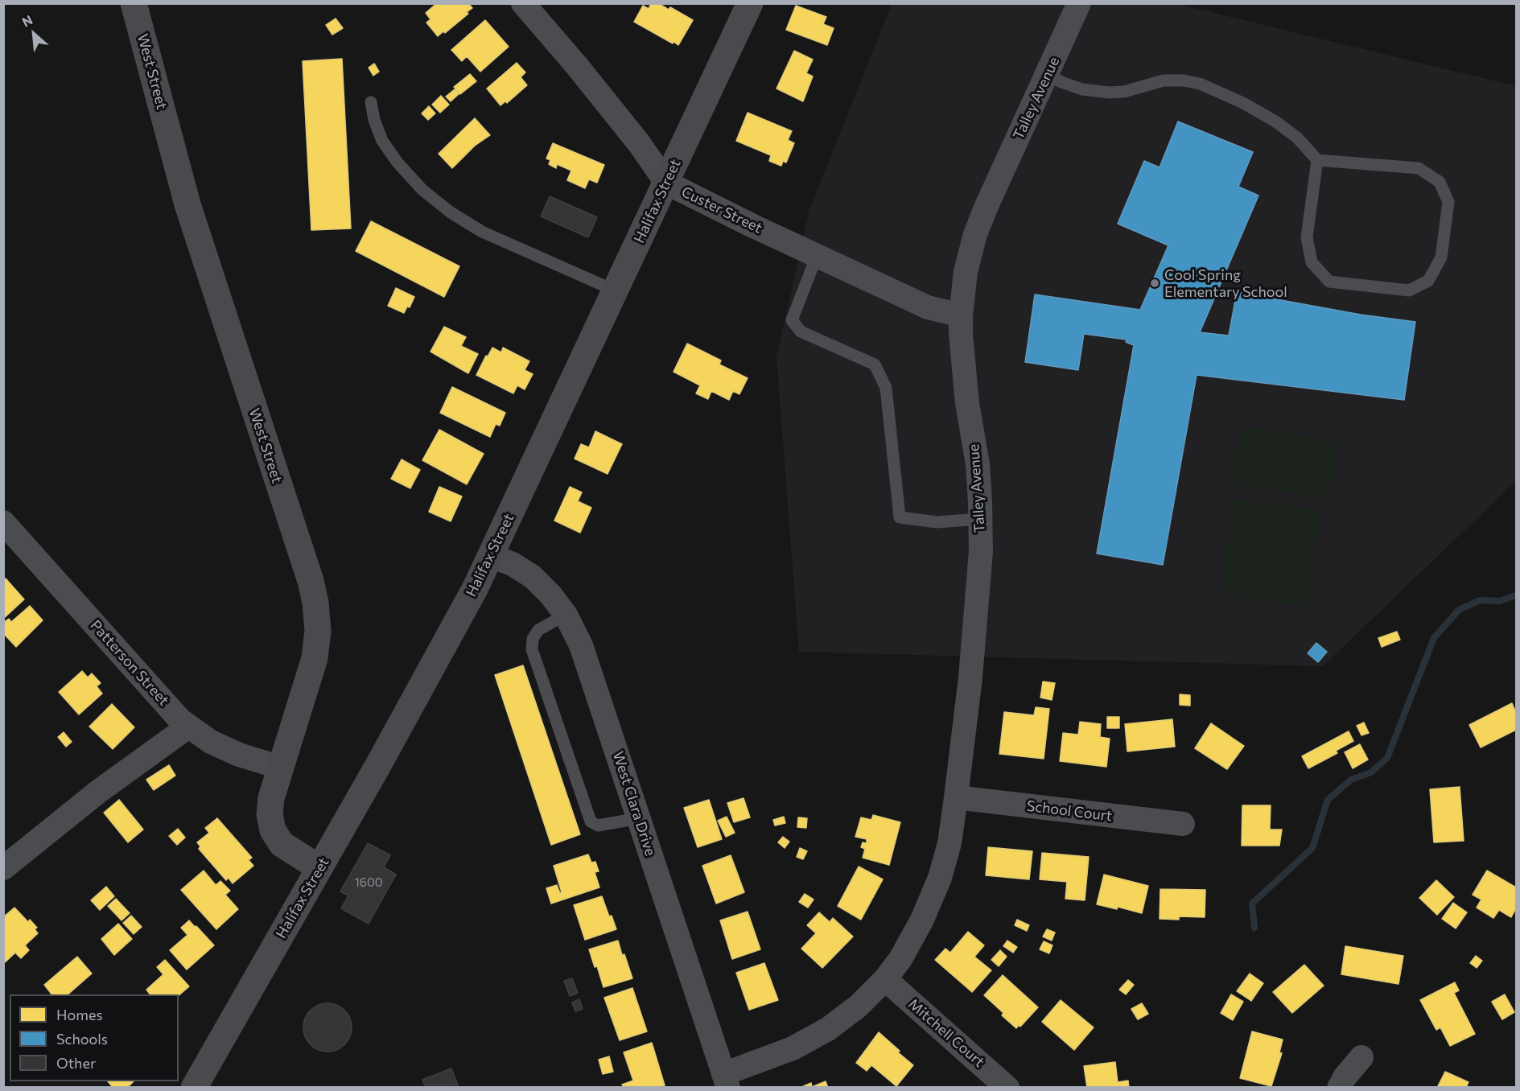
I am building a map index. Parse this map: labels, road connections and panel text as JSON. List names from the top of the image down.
{
  "streets": {
    "main road": ["West Street", "Halifax Street"],
    "street": [
      "Talley Avenue",
      "Custer Street",
      "Patterson Street",
      "West Clara Drive",
      "School Court",
      "Mitchell Court"
    ]
  },
  "crossings": [
    ["West Street", "Halifax Street"],
    ["West Street", "Patterson Street"],
    ["Talley Avenue", "Custer Street"],
    ["Talley Avenue", "West Clara Drive"],
    ["Talley Avenue", "School Court"],
    ["Talley Avenue", "Mitchell Court"],
    ["Halifax Street", "Custer Street"],
    ["Halifax Street", "West Clara Drive"]
  ],
  "places": ["Cool Spring Elementary School"],
  "house_numbers": ["1600"],
  "legend": ["Homes", "Schools", "Other"],
  "north": "top left"
}
